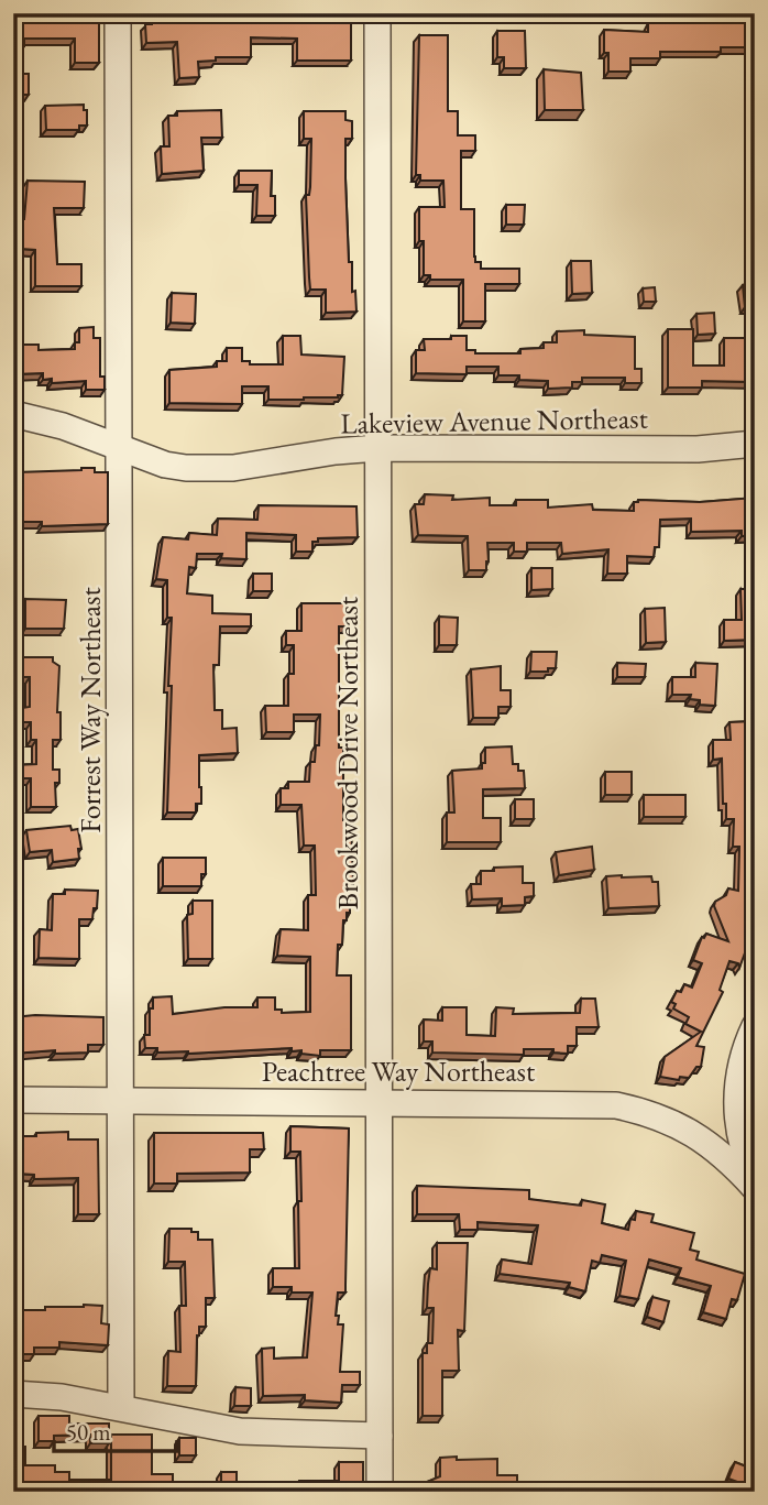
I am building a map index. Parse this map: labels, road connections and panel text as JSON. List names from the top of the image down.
{
  "streets": {
    "street": [
      "Lakeview Avenue Northeast",
      "Forrest Way Northeast",
      "Brookwood Drive Northeast",
      "Peachtree Way Northeast"
    ]
  },
  "crossings": [
    ["Lakeview Avenue Northeast", "Forrest Way Northeast"],
    ["Lakeview Avenue Northeast", "Brookwood Drive Northeast"],
    ["Forrest Way Northeast", "Peachtree Way Northeast"],
    ["Brookwood Drive Northeast", "Peachtree Way Northeast"]
  ],
  "scale_bar": "50 m"
}
